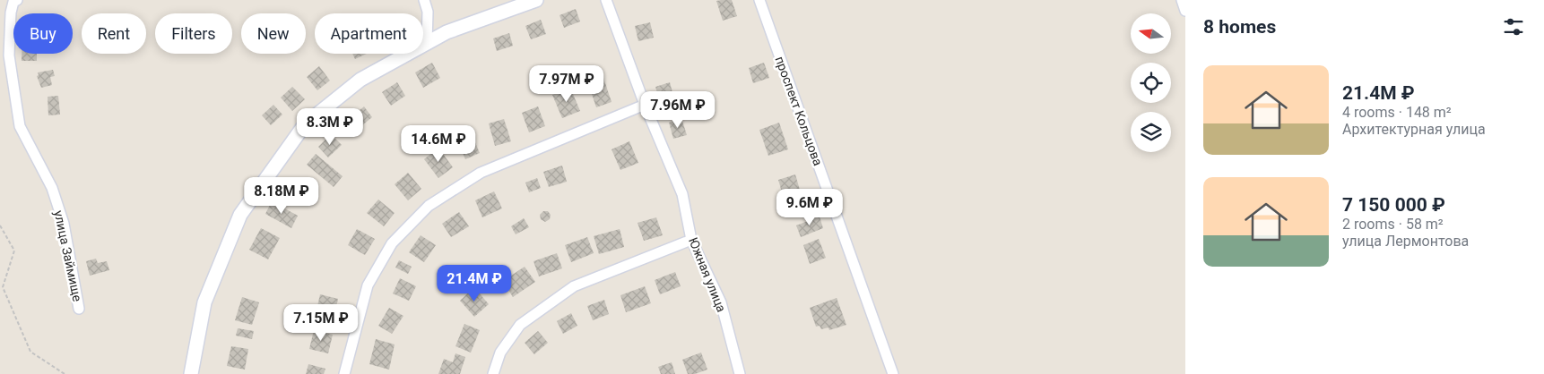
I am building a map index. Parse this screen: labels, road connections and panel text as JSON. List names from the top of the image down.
{
  "streets": {
    "street": ["проспект Кольцова", "улица Займище", "Южная улица"]
  },
  "north": "left",
  "page": {
    "heading": "8 homes",
    "chip": [
      "Buy",
      "Rent",
      "Filters",
      "New",
      "Apartment"
    ],
    "list": [
      {
        "name": "21.4M ₽",
        "note": "4 rooms · 148 m² · Архитектурная улица"
      },
      {
        "name": "7 150 000 ₽",
        "note": "2 rooms · 58 m² · улица Лермонтова"
      }
    ],
    "price": [
      "7.97M ₽",
      "7.96M ₽",
      "8.3M ₽",
      "14.6M ₽",
      "8.18M ₽",
      "9.6M ₽",
      "21.4M ₽",
      "7.15M ₽"
    ]
  }
}
